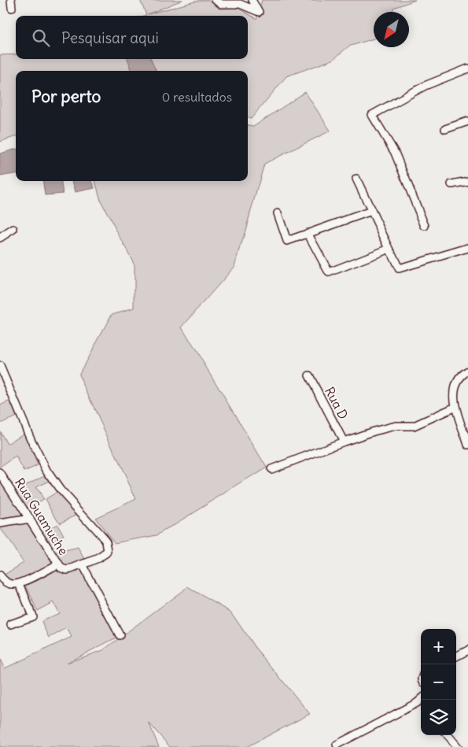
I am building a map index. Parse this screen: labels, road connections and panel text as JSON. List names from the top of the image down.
{
  "streets": {
    "street": ["Rua D", "Rua Guamuche"]
  },
  "north": "bottom left",
  "page": {
    "search": "Pesquisar aqui",
    "heading": ["Por perto", "0 resultados"],
    "map_buttons": ["+", "−"]
  }
}
